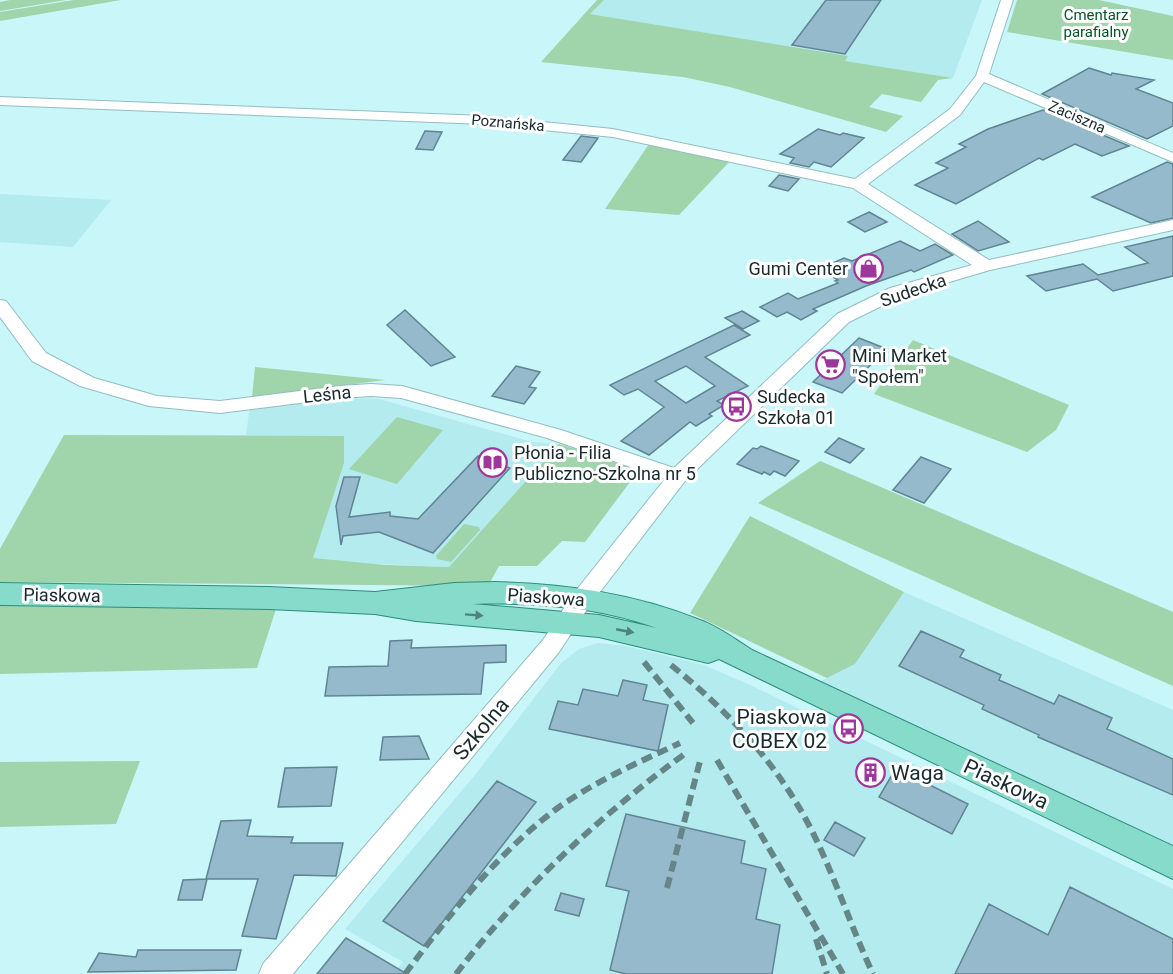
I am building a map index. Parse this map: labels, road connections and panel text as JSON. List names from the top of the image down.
{
  "streets": {
    "main road": ["Piaskowa"],
    "street": [
      "Zaciszna",
      "Poznańska",
      "Sudecka",
      "Leśna",
      "Szkolna"
    ]
  },
  "crossings": [
    ["Poznańska", "Sudecka"],
    ["Sudecka", "Leśna"],
    ["Sudecka", "Szkolna"],
    ["Leśna", "Szkolna"],
    ["Piaskowa", "Szkolna"]
  ],
  "parks": ["Cmentarz parafialny"],
  "places": {
    "shop": ["Gumi Center"],
    "supermarket": ["Mini Market \"Społem\""],
    "bus stop": ["Sudecka Szkoła 01", "Piaskowa COBEX 02"],
    "library": ["Płonia - Filia Publiczno-Szkolna nr 5"],
    "building": ["Waga"]
  }
}
